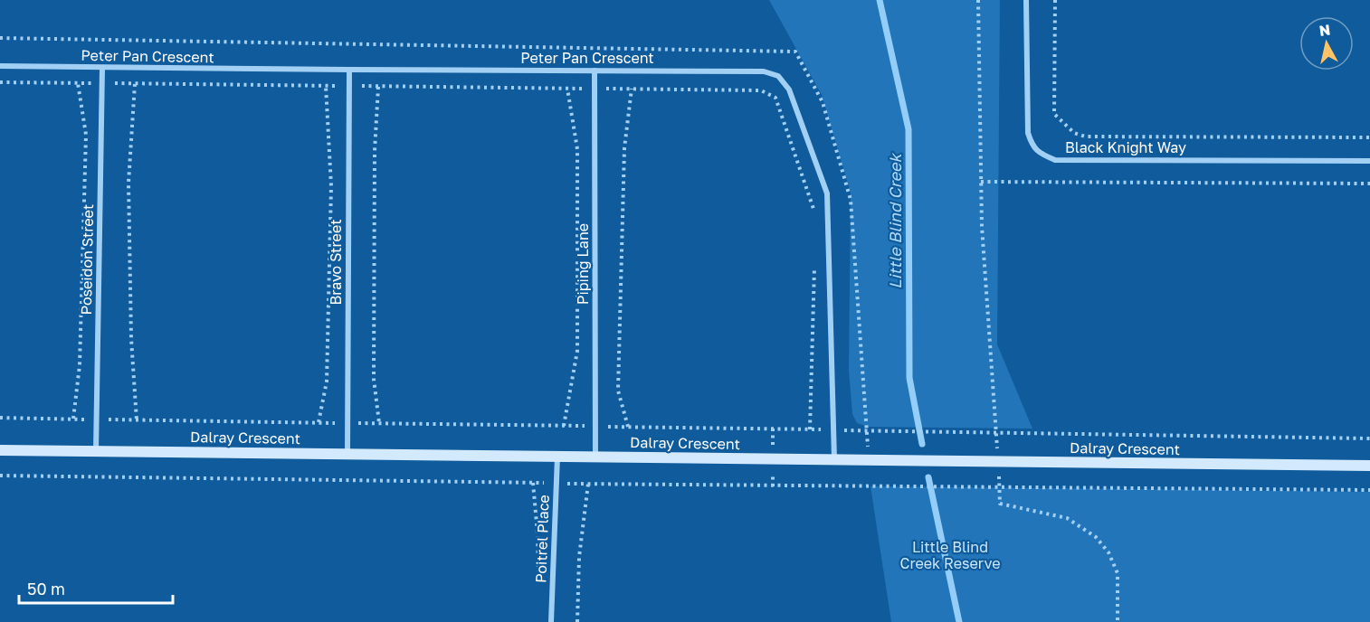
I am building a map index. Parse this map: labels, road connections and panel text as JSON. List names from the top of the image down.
{
  "streets": {
    "street": [
      "Peter Pan Crescent",
      "Black Knight Way",
      "Poseidon Street",
      "Bravo Street",
      "Piping Lane",
      "Dalray Crescent",
      "Poitrel Place"
    ]
  },
  "crossings": [
    ["Peter Pan Crescent", "Poseidon Street"],
    ["Peter Pan Crescent", "Bravo Street"],
    ["Peter Pan Crescent", "Piping Lane"],
    ["Peter Pan Crescent", "Dalray Crescent"],
    ["Poseidon Street", "Dalray Crescent"],
    ["Bravo Street", "Dalray Crescent"],
    ["Piping Lane", "Dalray Crescent"],
    ["Dalray Crescent", "Poitrel Place"]
  ],
  "water": ["Little Blind Creek"],
  "parks": ["Little Blind Creek Reserve"],
  "scale_bar": "50 m",
  "north": "top"
}
